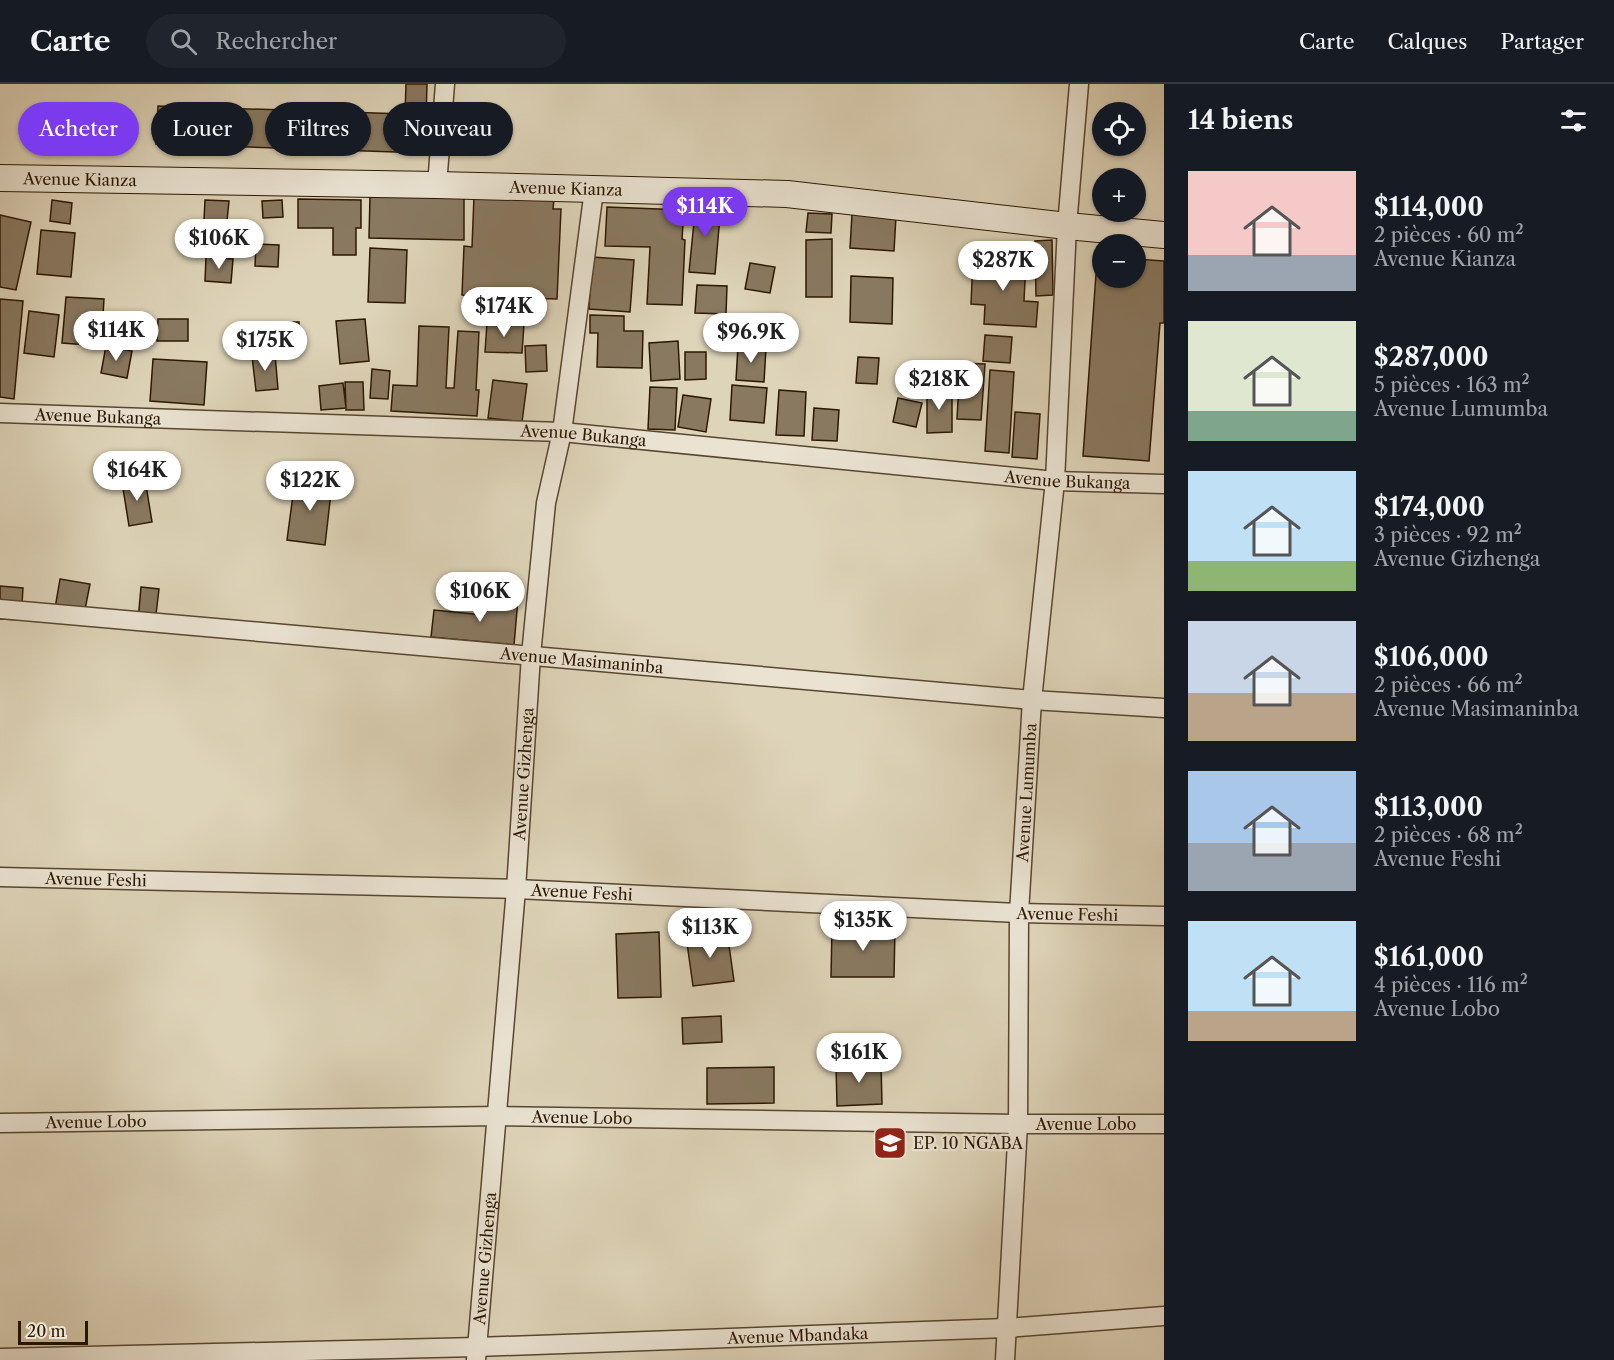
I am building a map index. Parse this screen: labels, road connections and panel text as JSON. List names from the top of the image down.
{
  "streets": {
    "street": [
      "Avenue Kianza",
      "Avenue Bukanga",
      "Avenue Masimaninba",
      "Avenue Gizhenga",
      "Avenue Lumumba",
      "Avenue Feshi",
      "Avenue Lobo",
      "Avenue Mbandaka"
    ]
  },
  "crossings": [
    ["Avenue Kianza", "Avenue Gizhenga"],
    ["Avenue Kianza", "Avenue Lumumba"],
    ["Avenue Bukanga", "Avenue Gizhenga"],
    ["Avenue Bukanga", "Avenue Lumumba"],
    ["Avenue Masimaninba", "Avenue Gizhenga"],
    ["Avenue Masimaninba", "Avenue Lumumba"],
    ["Avenue Gizhenga", "Avenue Feshi"],
    ["Avenue Gizhenga", "Avenue Lobo"],
    ["Avenue Gizhenga", "Avenue Mbandaka"],
    ["Avenue Lumumba", "Avenue Feshi"],
    ["Avenue Lumumba", "Avenue Lobo"],
    ["Avenue Lumumba", "Avenue Mbandaka"]
  ],
  "places": {
    "school or university": ["EP. 10 NGABA"]
  },
  "scale_bar": "20 m",
  "page": {
    "header": "Carte",
    "search": "Rechercher",
    "nav": ["Carte", "Calques", "Partager"],
    "heading": "14 biens",
    "map_buttons": ["+", "−"],
    "chip": [
      "Acheter",
      "Louer",
      "Filtres",
      "Nouveau"
    ],
    "list": [
      {
        "name": "$114,000",
        "note": "2 pièces · 60 m² · Avenue Kianza"
      },
      {
        "name": "$287,000",
        "note": "5 pièces · 163 m² · Avenue Lumumba"
      },
      {
        "name": "$174,000",
        "note": "3 pièces · 92 m² · Avenue Gizhenga"
      },
      {
        "name": "$106,000",
        "note": "2 pièces · 66 m² · Avenue Masimaninba"
      },
      {
        "name": "$113,000",
        "note": "2 pièces · 68 m² · Avenue Feshi"
      },
      {
        "name": "$161,000",
        "note": "4 pièces · 116 m² · Avenue Lobo"
      }
    ],
    "price": [
      "$114K",
      "$106K",
      "$287K",
      "$174K",
      "$114K",
      "$96.9K",
      "$175K",
      "$218K",
      "$164K",
      "$122K",
      "$106K",
      "$135K",
      "$113K",
      "$161K"
    ],
    "scale": "20 m"
  }
}
